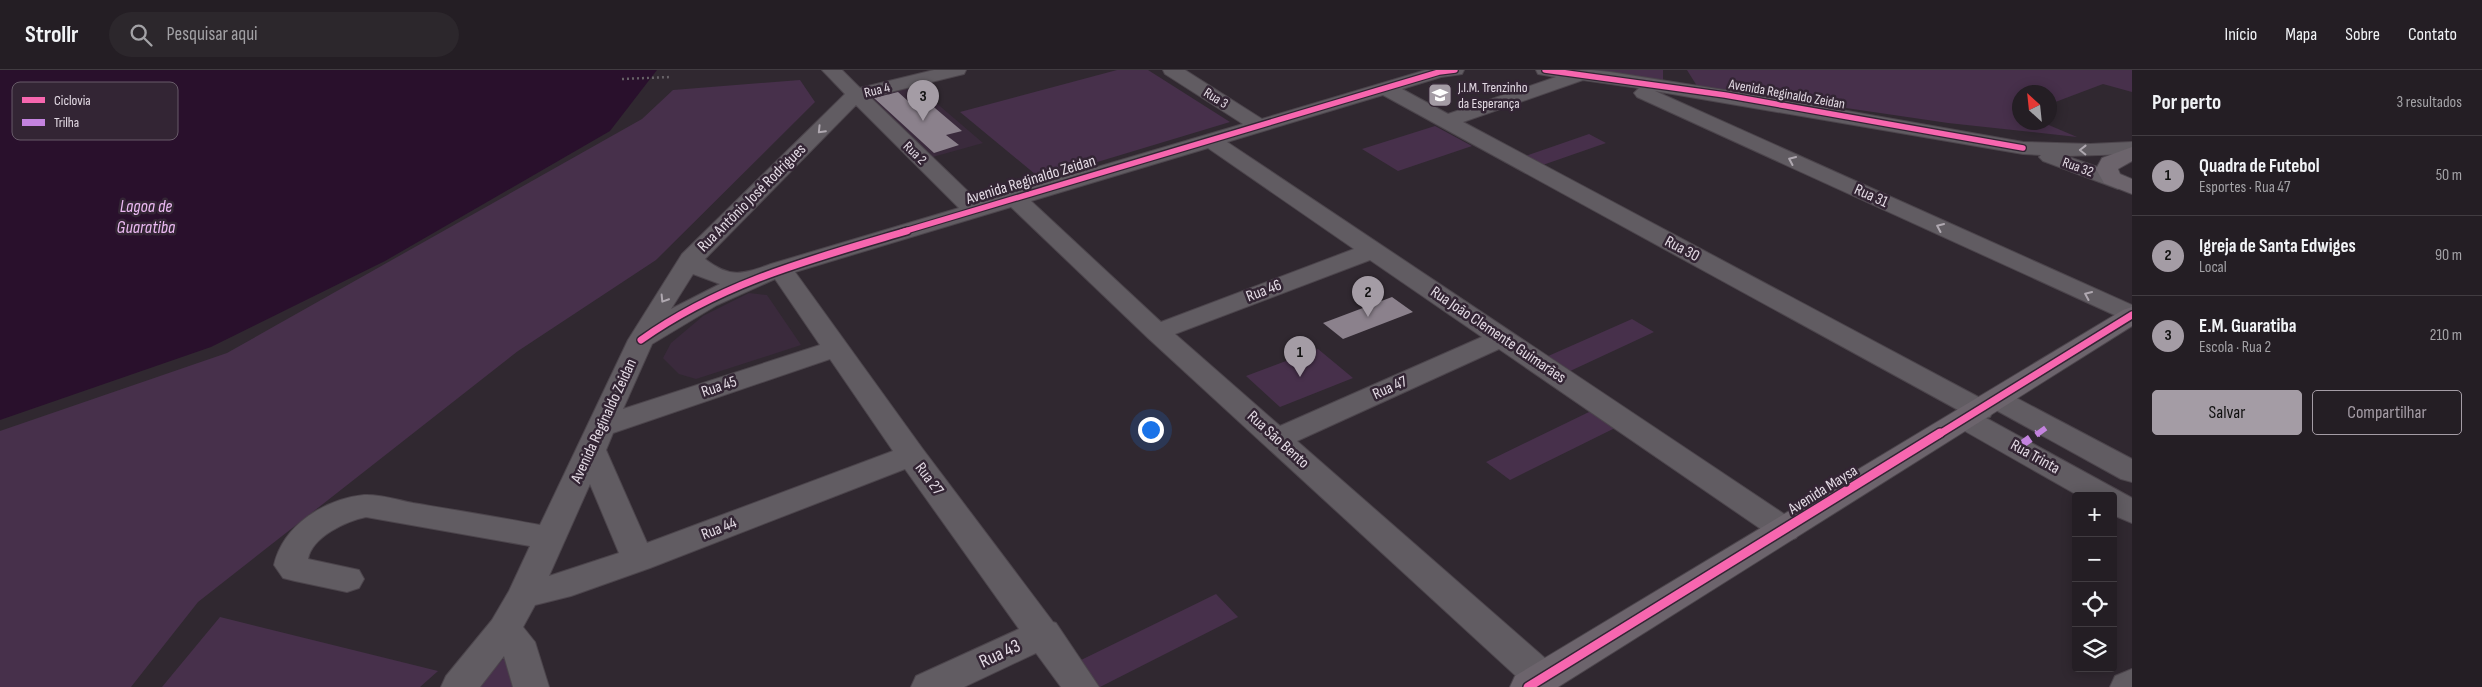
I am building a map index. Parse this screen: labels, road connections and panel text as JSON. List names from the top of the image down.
{
  "streets": {
    "main road": ["Avenida Maysa"],
    "street": [
      "Rua 4",
      "Avenida Reginaldo Zeidan",
      "Rua 3",
      "Rua 2",
      "Rua 32",
      "Rua 31",
      "Rua Antônio José Rodrigues",
      "Rua 30",
      "Rua 46",
      "Rua João Clemente Guimarães",
      "Rua 45",
      "Rua 47",
      "Rua São Bento",
      "Rua Trinta",
      "Rua 27",
      "Rua 44",
      "Rua 43"
    ]
  },
  "crossings": [
    ["Rua 4", "Rua 2"],
    ["Rua 4", "Rua Antônio José Rodrigues"],
    ["Avenida Reginaldo Zeidan", "Rua 3"],
    ["Avenida Reginaldo Zeidan", "Rua 2"],
    ["Avenida Reginaldo Zeidan", "Rua 32"],
    ["Avenida Reginaldo Zeidan", "Rua 31"],
    ["Avenida Reginaldo Zeidan", "Rua Antônio José Rodrigues"],
    ["Avenida Reginaldo Zeidan", "Rua 30"],
    ["Avenida Reginaldo Zeidan", "Rua João Clemente Guimarães"],
    ["Avenida Reginaldo Zeidan", "Rua 45"],
    ["Avenida Reginaldo Zeidan", "Rua São Bento"],
    ["Avenida Reginaldo Zeidan", "Rua 27"],
    ["Avenida Reginaldo Zeidan", "Rua 44"],
    ["Rua 2", "Rua Antônio José Rodrigues"],
    ["Rua 31", "Avenida Maysa"],
    ["Rua 30", "Rua Trinta"],
    ["Rua 30", "Avenida Maysa"],
    ["Rua 46", "Rua João Clemente Guimarães"],
    ["Rua 46", "Rua São Bento"],
    ["Rua João Clemente Guimarães", "Rua 47"],
    ["Rua João Clemente Guimarães", "Avenida Maysa"],
    ["Rua 45", "Rua 27"],
    ["Rua 47", "Rua São Bento"],
    ["Rua São Bento", "Avenida Maysa"],
    ["Rua Trinta", "Avenida Maysa"],
    ["Rua 27", "Rua 44"],
    ["Rua 27", "Rua 43"]
  ],
  "one_way": ["Rua 31", "Rua Antônio José Rodrigues"],
  "water": ["Lagoa de Guaratiba"],
  "places": {
    "school or university": ["J.I.M. Trenzinho da Esperança"]
  },
  "legend": ["Ciclovia", "Trilha"],
  "north": "top left",
  "page": {
    "header": "Strollr",
    "search": "Pesquisar aqui",
    "nav": [
      "Início",
      "Mapa",
      "Sobre",
      "Contato"
    ],
    "heading": ["Por perto", "3 resultados"],
    "pins": ["3", "2", "1"],
    "list": [
      {
        "mark": "1",
        "name": "Quadra de Futebol",
        "note": "Esportes · Rua 47",
        "value": "50 m"
      },
      {
        "mark": "2",
        "name": "Igreja de Santa Edwiges",
        "note": "Local",
        "value": "90 m"
      },
      {
        "mark": "3",
        "name": "E.M. Guaratiba",
        "note": "Escola · Rua 2",
        "value": "210 m"
      }
    ],
    "buttons": ["Salvar", "Compartilhar"],
    "map_buttons": ["+", "−"]
  }
}
